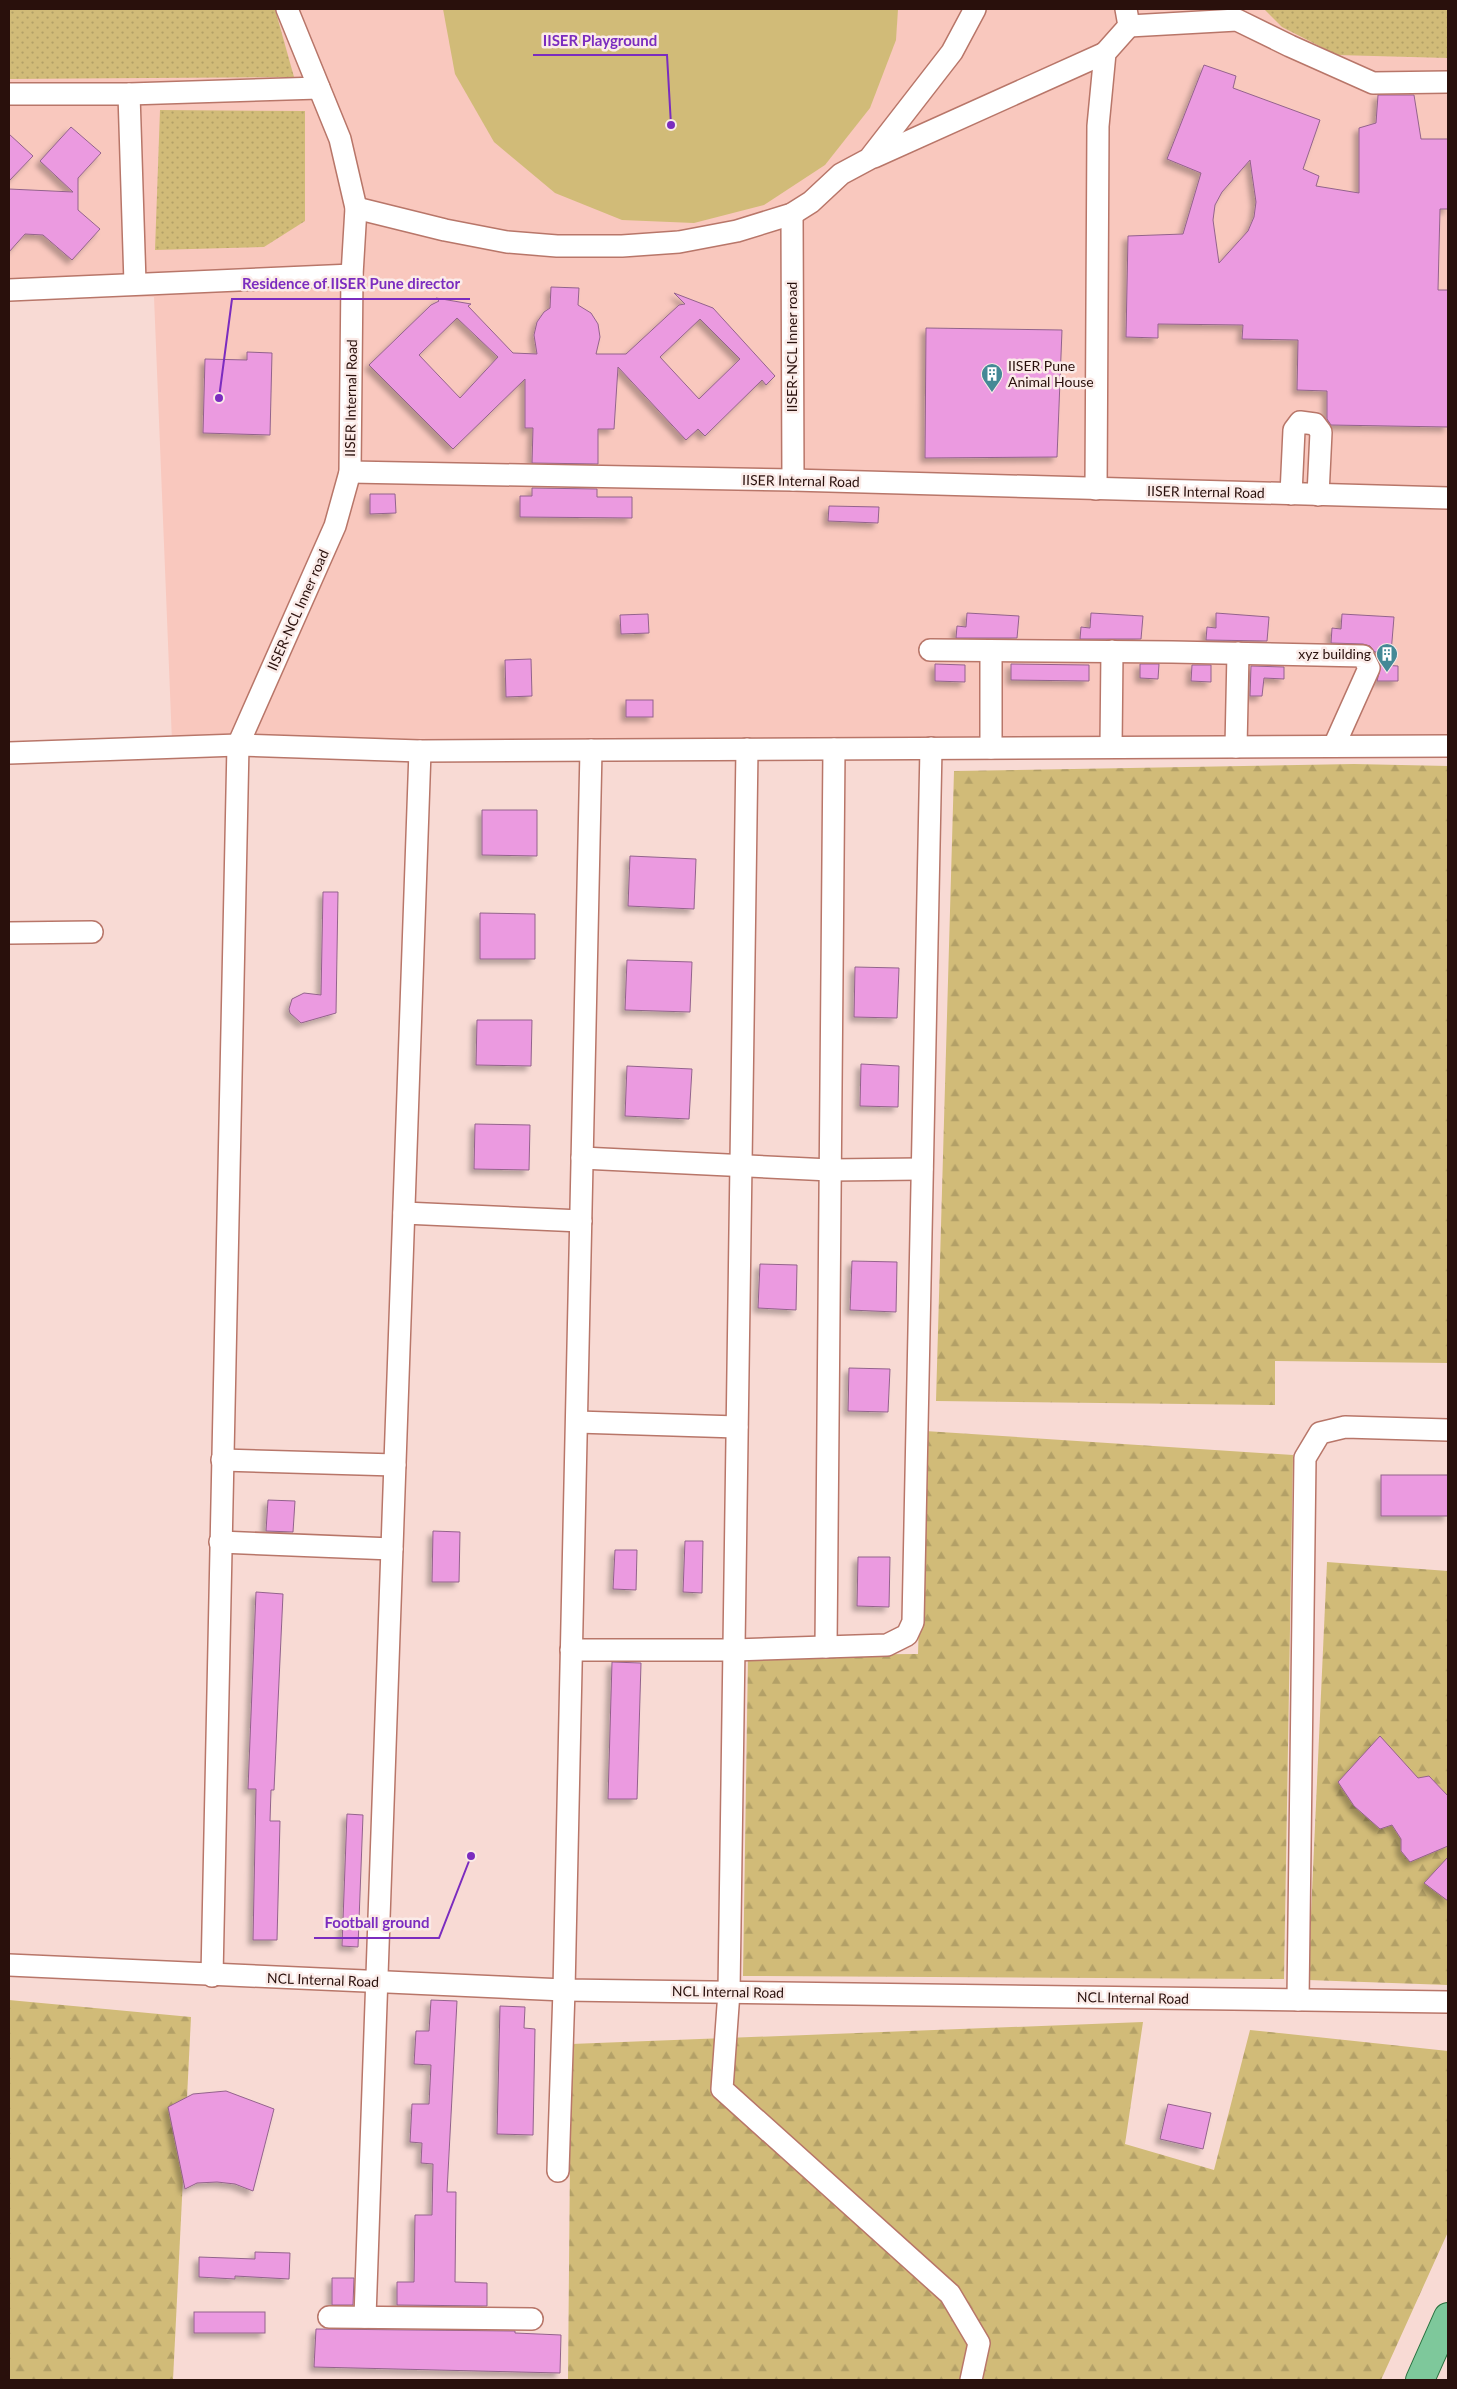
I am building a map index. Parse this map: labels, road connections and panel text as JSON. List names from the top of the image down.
{
  "streets": {
    "lane": ["IISER-NCL Inner road", "IISER Internal Road", "NCL Internal Road"]
  },
  "crossings": [
    ["IISER-NCL Inner road", "IISER Internal Road"]
  ],
  "places": {
    "other": ["IISER Playground", "Residence of IISER Pune director", "Football ground"],
    "building": ["IISER Pune Animal House", "xyz building"]
  }
}
